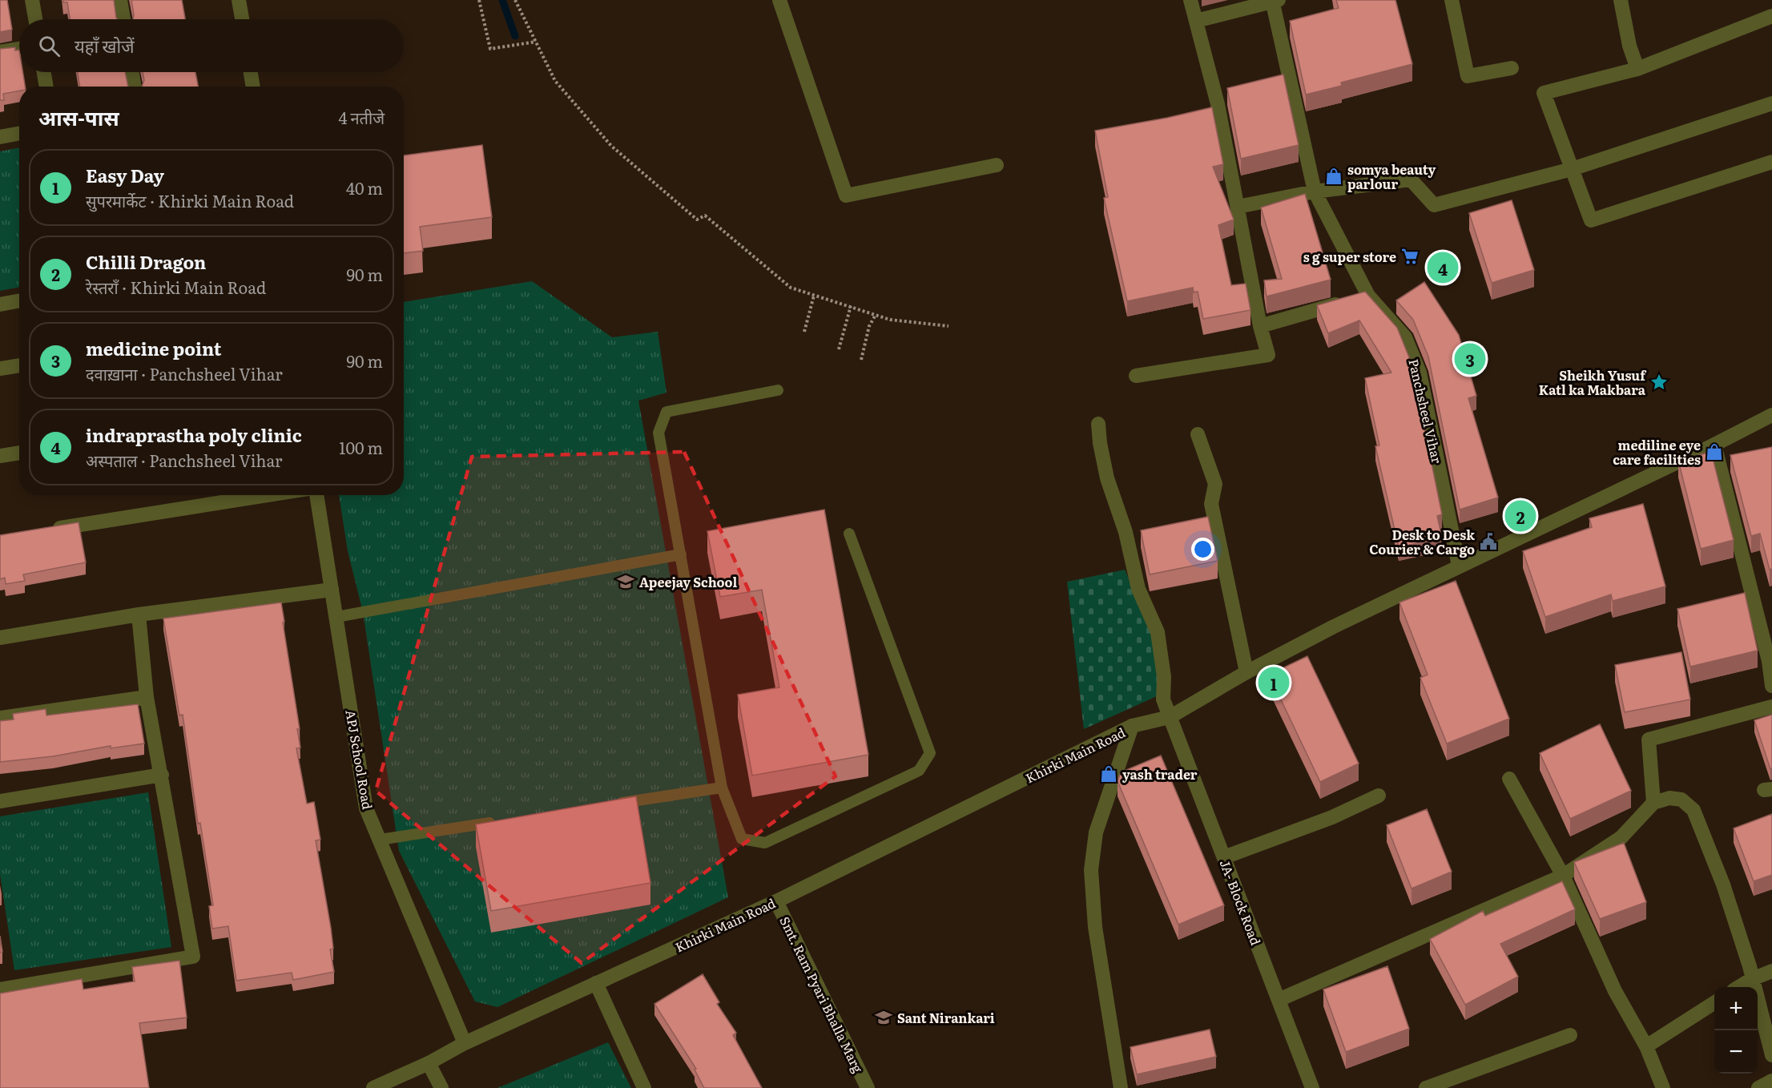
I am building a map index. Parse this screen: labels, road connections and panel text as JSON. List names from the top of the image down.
{
  "streets": {
    "street": [
      "Panchsheel Vihar",
      "Khirki Main Road",
      "APJ School Road",
      "JA- Block Road",
      "Smt. Ram Pyari Bhalla Marg"
    ]
  },
  "crossings": [
    ["Panchsheel Vihar", "Khirki Main Road"],
    ["Khirki Main Road", "APJ School Road"],
    ["Khirki Main Road", "JA- Block Road"],
    ["Khirki Main Road", "Smt. Ram Pyari Bhalla Marg"]
  ],
  "places": {
    "shop": ["somya beauty parlour", "mediline eye care facilities", "yash trader"],
    "supermarket": ["s g super store"],
    "place": ["Sheikh Yusuf Katl ka Makbara"],
    "public building": ["Desk to Desk Courier & Cargo"],
    "school or university": ["Apeejay School", "Sant Nirankari"]
  },
  "page": {
    "search": "यहाँ खोजें",
    "heading": ["आस-पास", "4 नतीजे"],
    "list": [
      {
        "mark": "1",
        "name": "Easy Day",
        "note": "सुपरमार्केट · Khirki Main Road",
        "value": "40 m"
      },
      {
        "mark": "2",
        "name": "Chilli Dragon",
        "note": "रेस्तराँ · Khirki Main Road",
        "value": "90 m"
      },
      {
        "mark": "3",
        "name": "medicine point",
        "note": "दवाख़ाना · Panchsheel Vihar",
        "value": "90 m"
      },
      {
        "mark": "4",
        "name": "indraprastha poly clinic",
        "note": "अस्पताल · Panchsheel Vihar",
        "value": "100 m"
      }
    ],
    "pins": [
      "4",
      "3",
      "2",
      "1"
    ],
    "map_buttons": ["+", "−"]
  }
}
